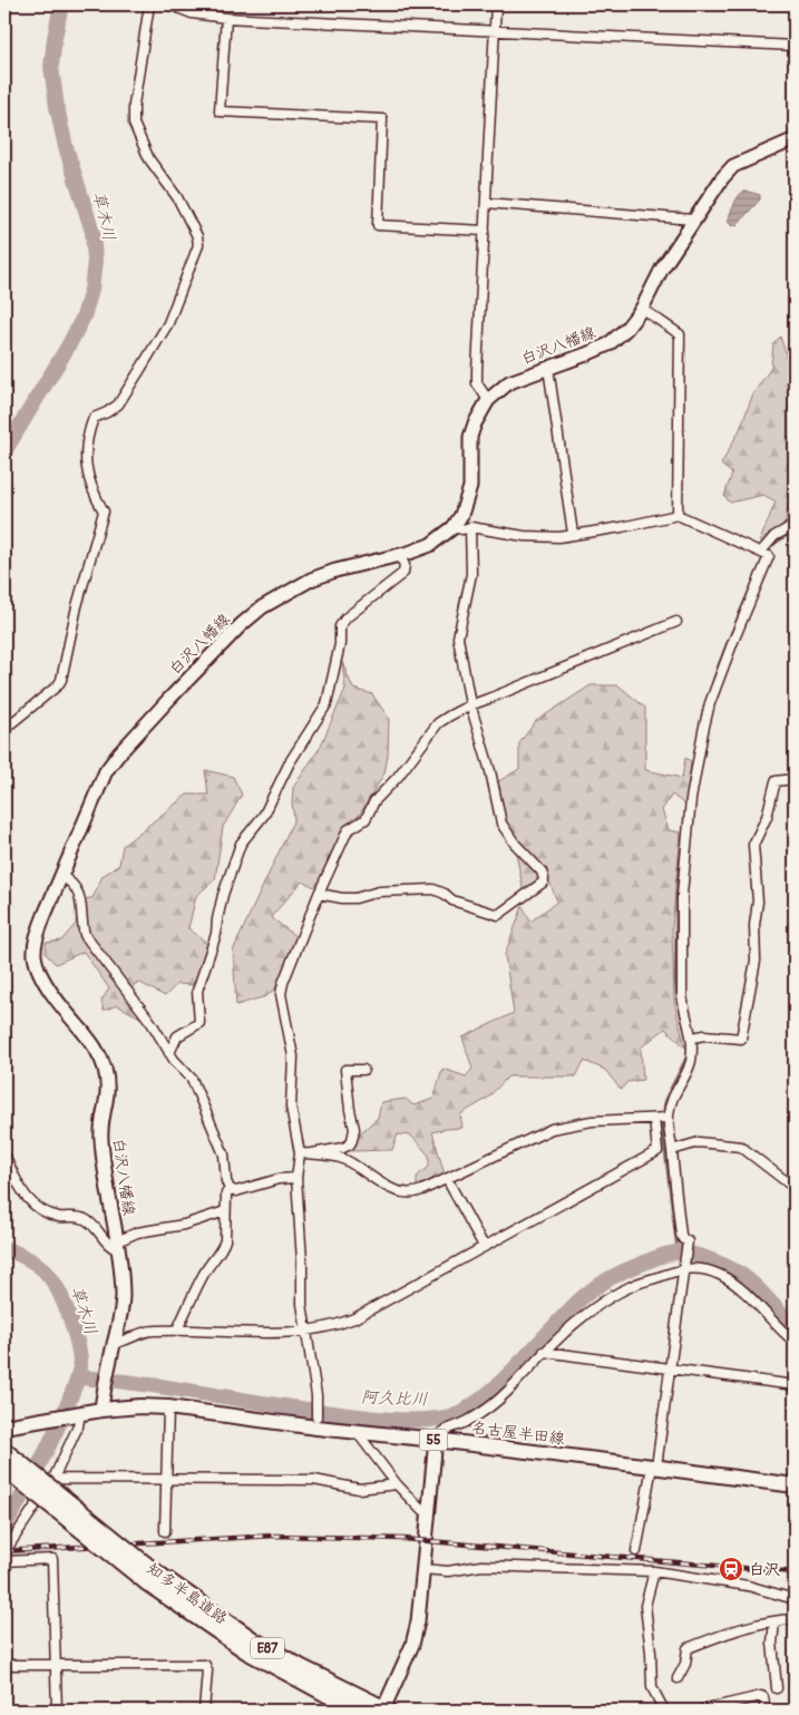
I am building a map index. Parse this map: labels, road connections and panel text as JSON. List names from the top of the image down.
{
  "streets": {
    "highway": ["知多半島道路", "E87"],
    "main road": ["白沢八幡線", "名古屋半田線", "55"]
  },
  "crossings": [
    ["白沢八幡線", "名古屋半田線"]
  ],
  "water": ["草木川", "阿久比川"],
  "places": {
    "station": ["白沢"]
  }
}
